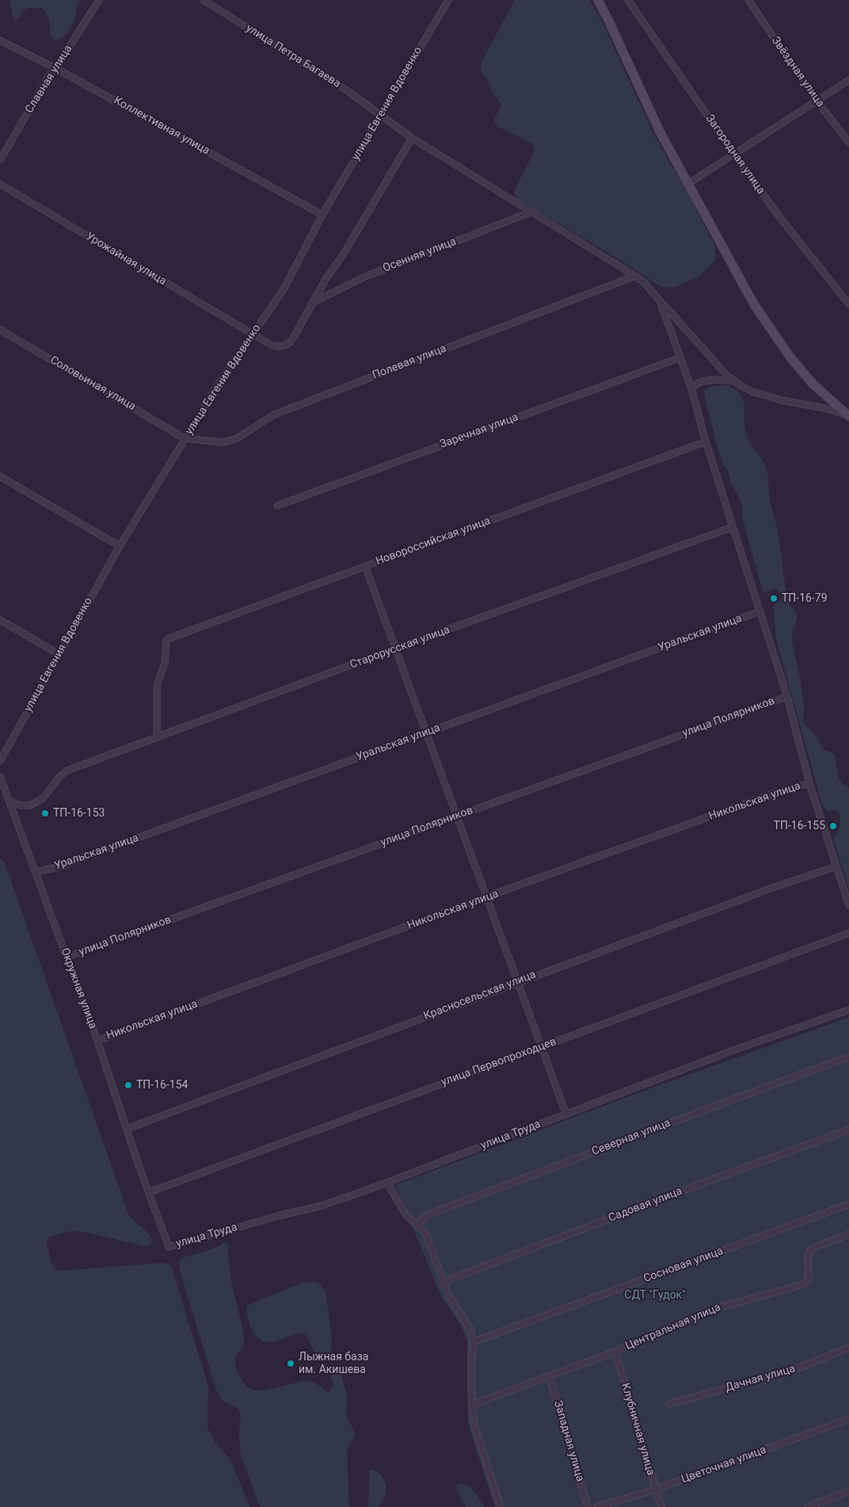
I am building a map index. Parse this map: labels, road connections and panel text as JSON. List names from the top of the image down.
{
  "streets": {
    "street": [
      "улица Петра Багаева",
      "Звёздная улица",
      "Славная улица",
      "улица Евгения Вдовенко",
      "Коллективная улица",
      "Загородная улица",
      "Осенняя улица",
      "Урожайная улица",
      "Полевая улица",
      "Соловьиная улица",
      "Заречная улица",
      "Новороссийская улица",
      "Уральская улица",
      "Старорусская улица",
      "улица Полярников",
      "Никольская улица",
      "Окружная улица",
      "Красносельская улица",
      "улица Первопроходцев",
      "улица Труда",
      "Северная улица",
      "Садовая улица",
      "Сосновая улица",
      "Центральная улица",
      "Дачная улица",
      "Клубничная улица",
      "Западная улица",
      "Цветочная улица"
    ]
  },
  "crossings": [
    ["улица Петра Багаева", "улица Евгения Вдовенко"],
    ["улица Петра Багаева", "Осенняя улица"],
    ["улица Петра Багаева", "Урожайная улица"],
    ["улица Петра Багаева", "Полевая улица"],
    ["Славная улица", "Коллективная улица"],
    ["улица Евгения Вдовенко", "Коллективная улица"],
    ["улица Евгения Вдовенко", "Урожайная улица"],
    ["улица Евгения Вдовенко", "Полевая улица"],
    ["улица Евгения Вдовенко", "Соловьиная улица"],
    ["Осенняя улица", "Урожайная улица"],
    ["Полевая улица", "Соловьиная улица"],
    ["Новороссийская улица", "Старорусская улица"],
    ["Уральская улица", "Окружная улица"],
    ["Старорусская улица", "Окружная улица"],
    ["улица Полярников", "Окружная улица"],
    ["Никольская улица", "Окружная улица"],
    ["Окружная улица", "Красносельская улица"],
    ["Окружная улица", "улица Первопроходцев"],
    ["Окружная улица", "улица Труда"],
    ["Центральная улица", "Клубничная улица"],
    ["Центральная улица", "Западная улица"],
    ["Клубничная улица", "Цветочная улица"]
  ],
  "parks": ["СДТ \"Гудок\""],
  "places": [
    "ТП-16-79",
    "ТП-16-153",
    "ТП-16-155",
    "ТП-16-154",
    "Лыжная база им. Акишева"
  ]
}
